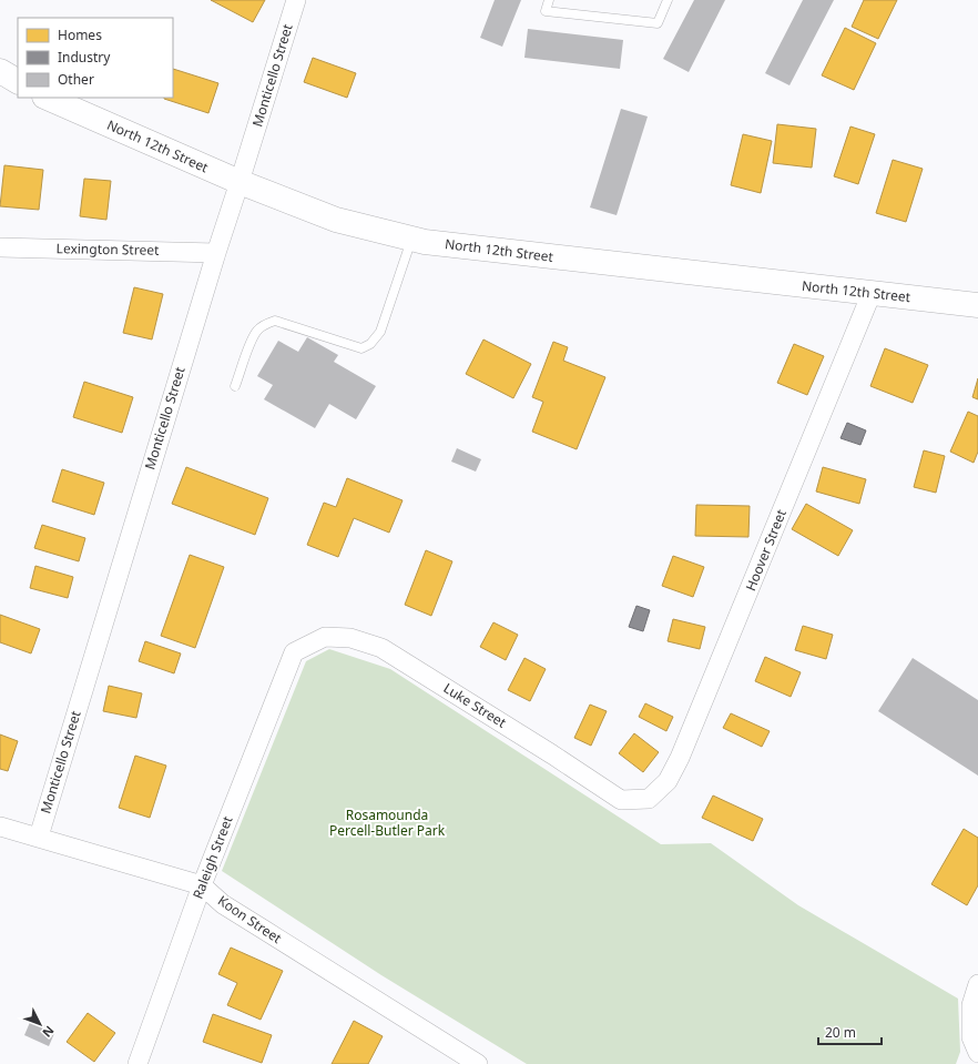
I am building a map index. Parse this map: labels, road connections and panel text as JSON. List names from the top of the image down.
{
  "streets": {
    "main road": ["North 12th Street"],
    "street": [
      "Monticello Street",
      "Lexington Street",
      "Hoover Street",
      "Luke Street",
      "Raleigh Street",
      "Koon Street"
    ]
  },
  "crossings": [
    ["Monticello Street", "North 12th Street"],
    ["Monticello Street", "Lexington Street"],
    ["Monticello Street", "Koon Street"],
    ["North 12th Street", "Hoover Street"],
    ["Hoover Street", "Luke Street"],
    ["Luke Street", "Raleigh Street"],
    ["Raleigh Street", "Koon Street"]
  ],
  "parks": ["Rosamounda Percell-Butler Park"],
  "legend": ["Homes", "Industry", "Other"],
  "scale_bar": "20 m",
  "north": "bottom right"
}
